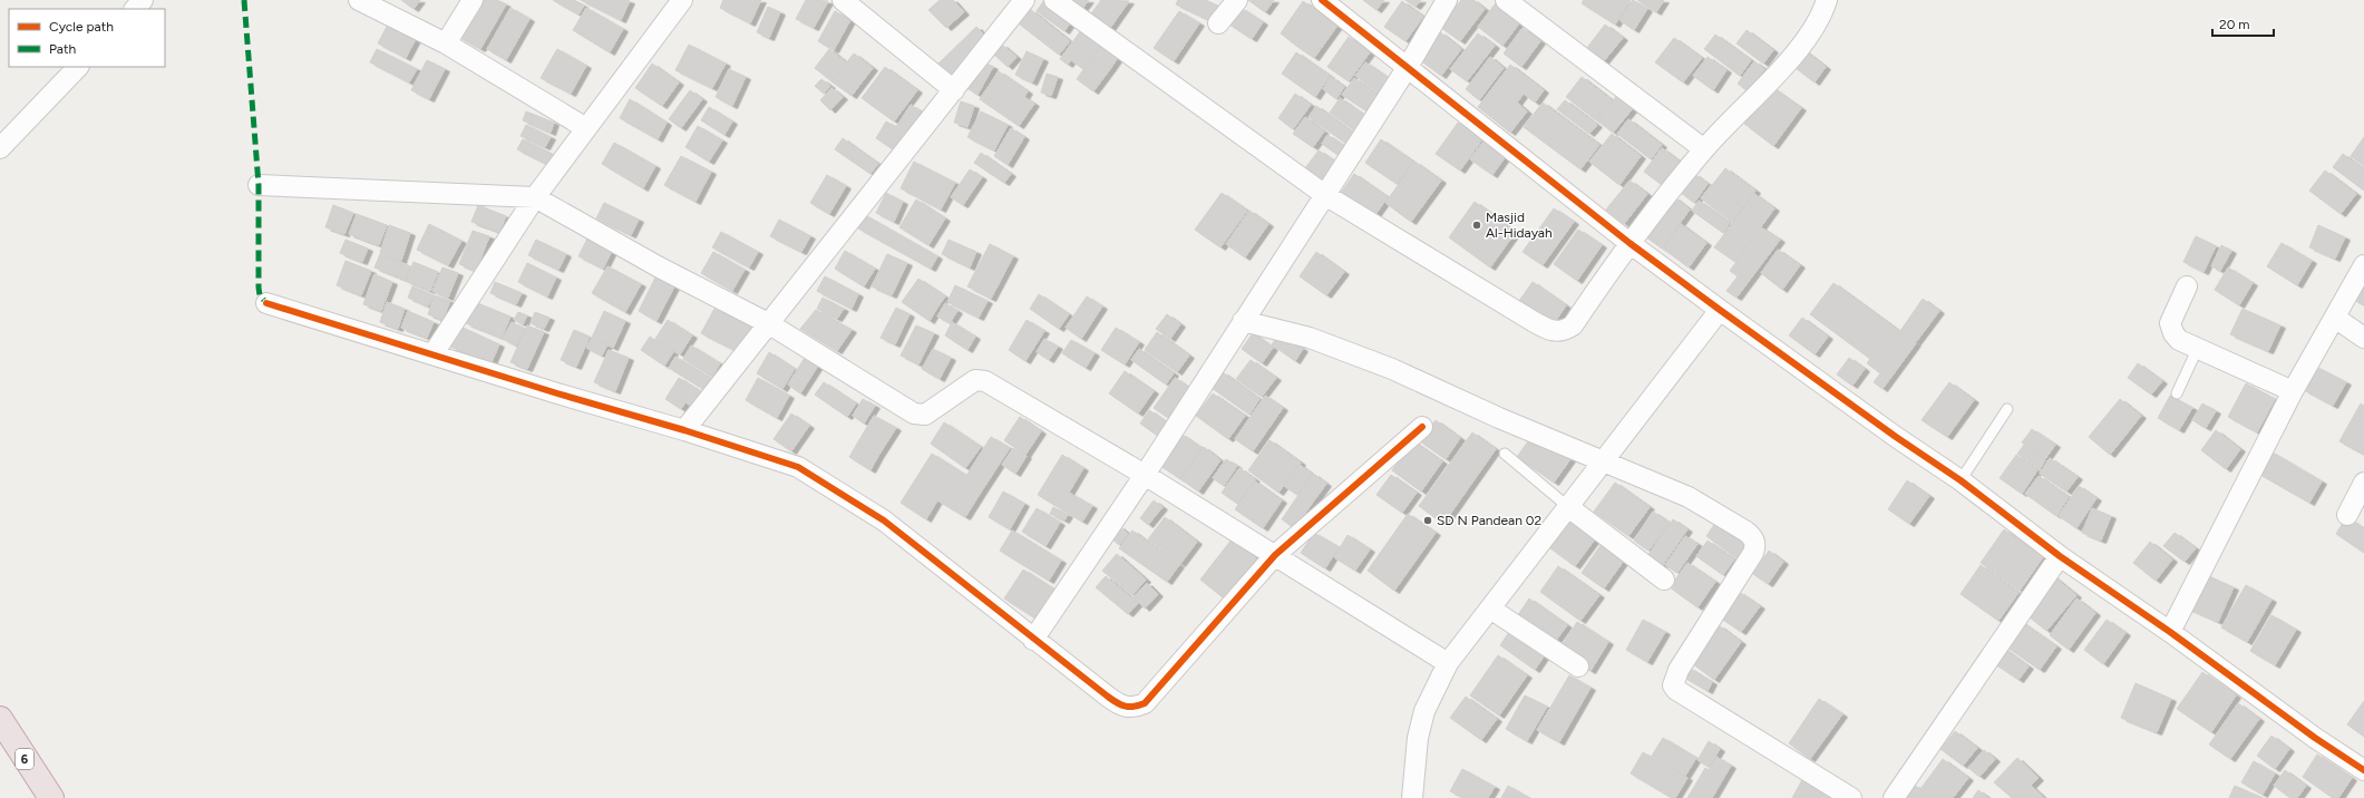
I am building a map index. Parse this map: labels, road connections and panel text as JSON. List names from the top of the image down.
{
  "streets": {
    "highway": ["6"]
  },
  "places": ["Masjid Al-Hidayah", "SD N Pandean 02"],
  "legend": ["Cycle path", "Path"],
  "scale_bar": "20 m"
}
